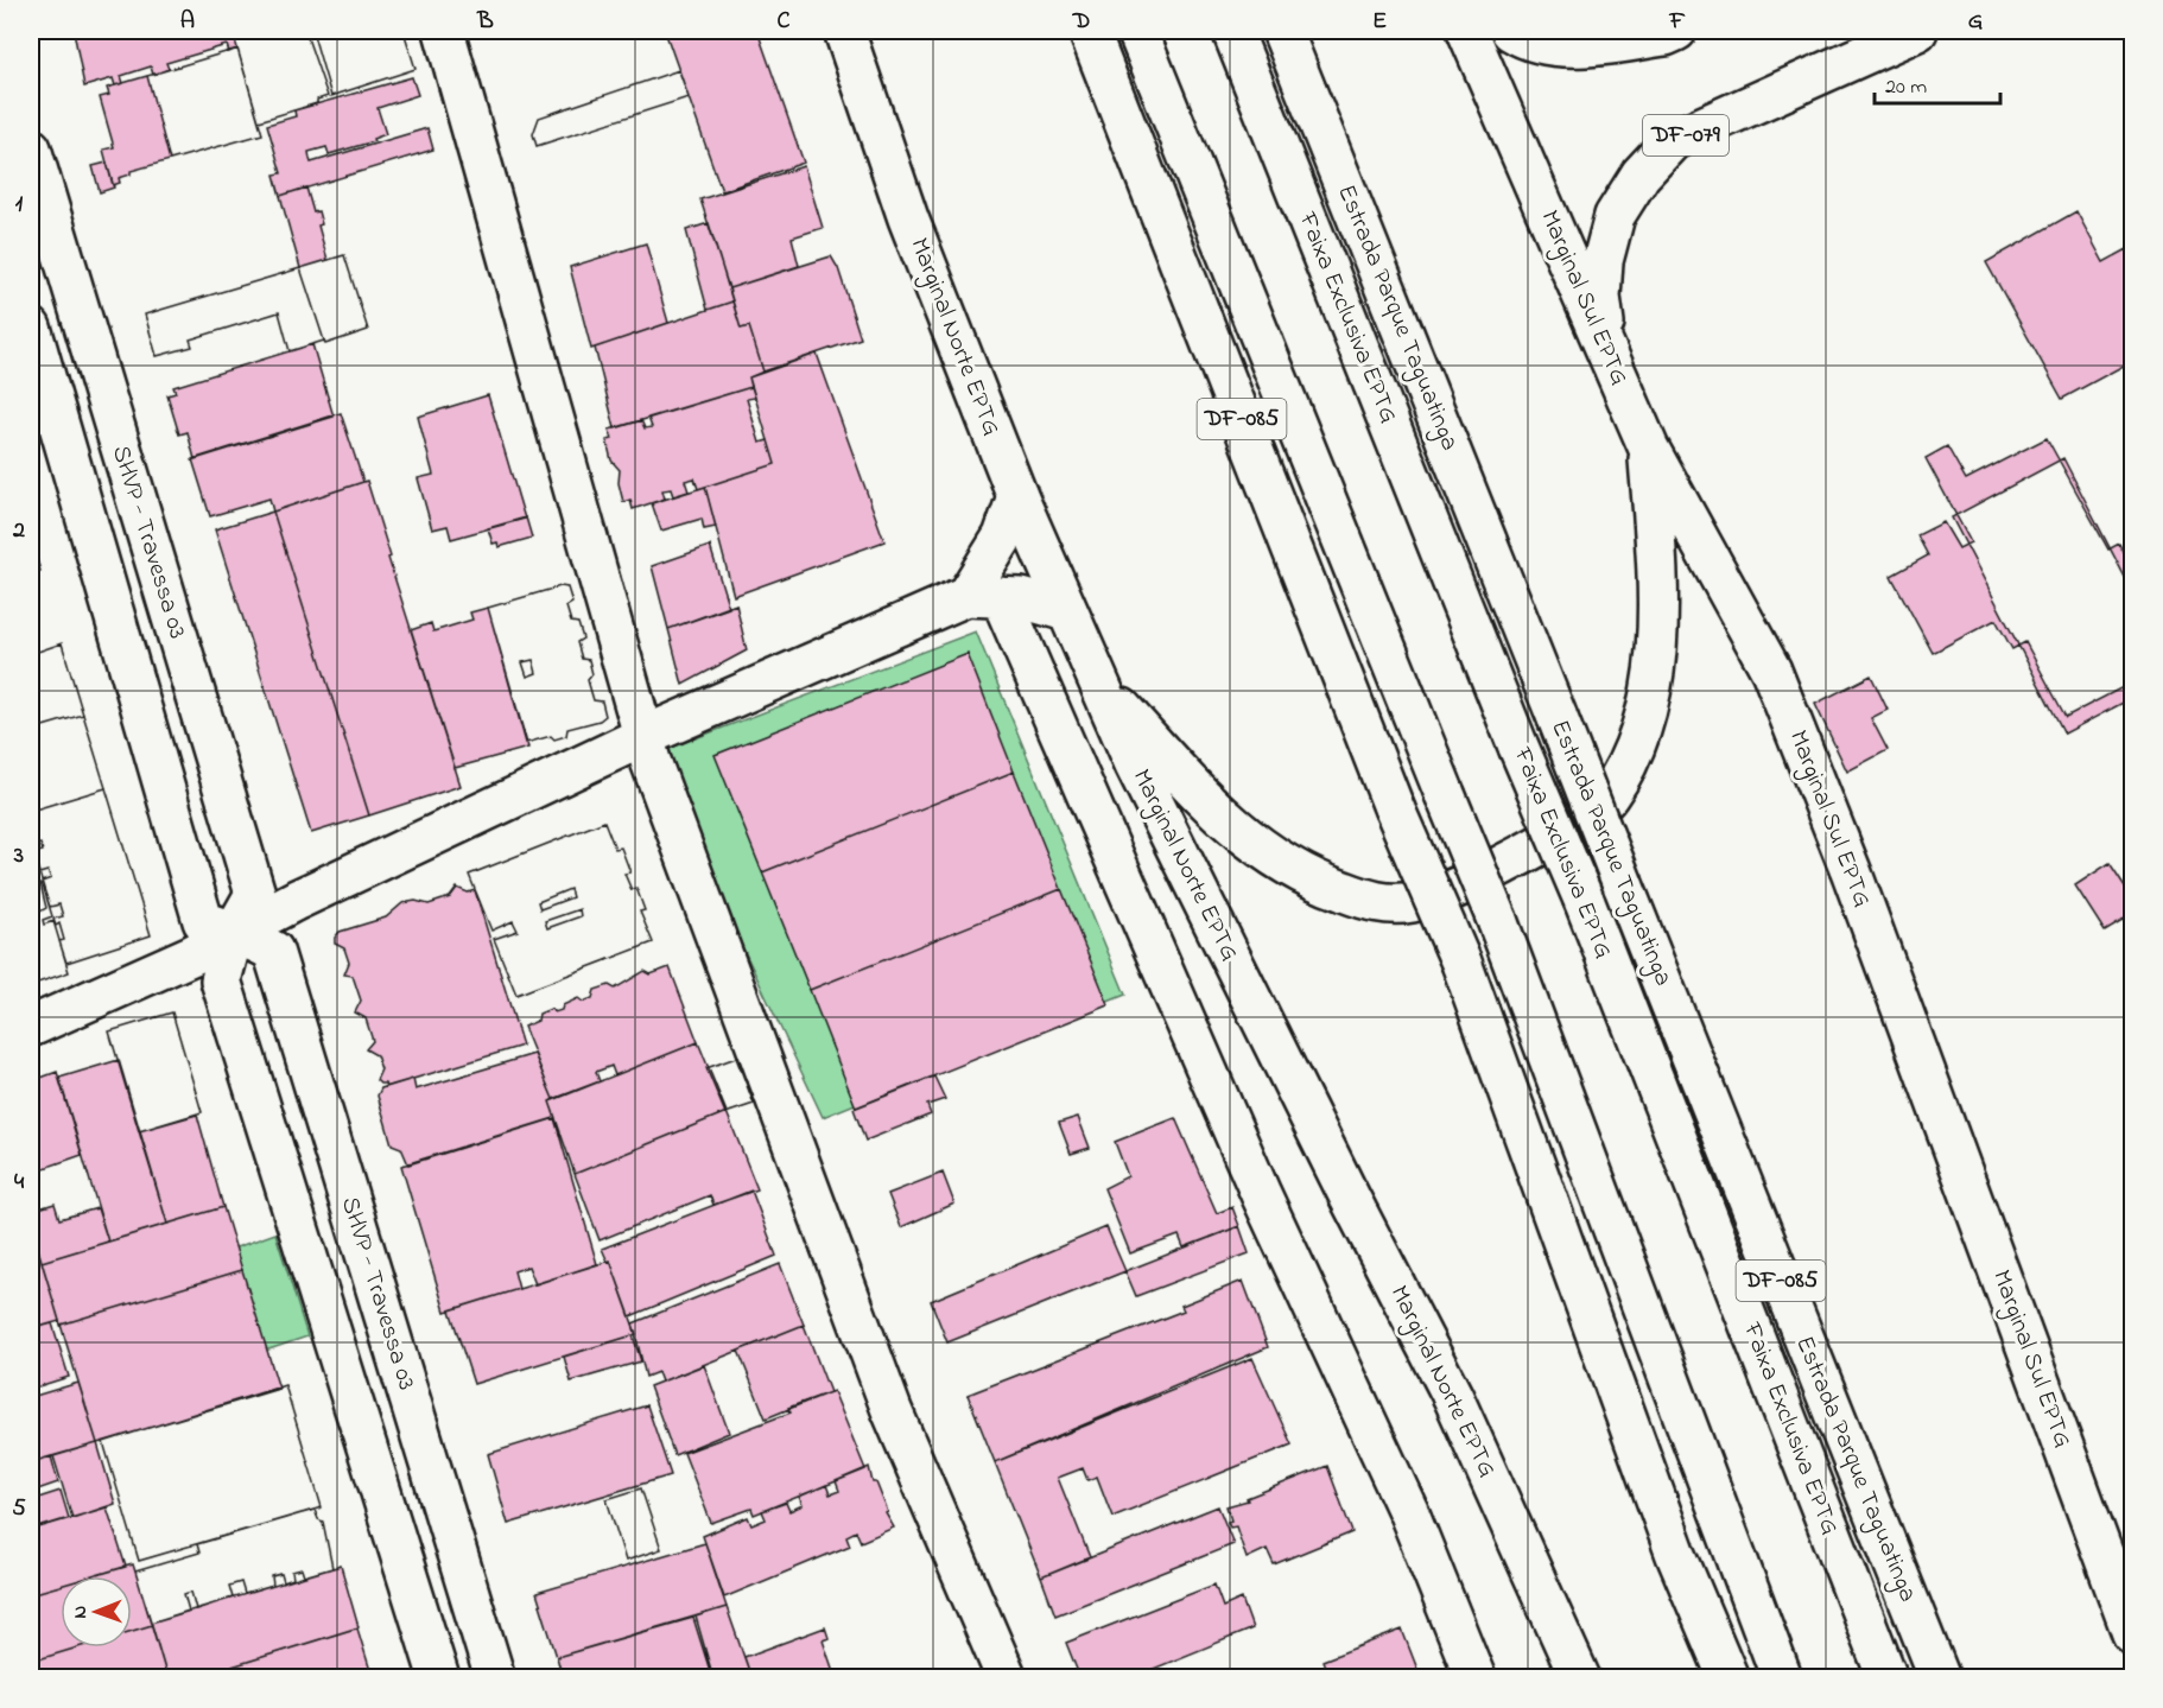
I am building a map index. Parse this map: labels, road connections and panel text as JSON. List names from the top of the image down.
{
  "streets": {
    "main road": [
      "DF-079",
      "Marginal Sul EPTG",
      "Faixa Exclusiva EPTG",
      "Estrada Parque Taguatinga",
      "Marginal Norte EPTG",
      "DF-085",
      "SHVP - Travessa 03"
    ]
  },
  "crossings": [
    ["DF-079", "Marginal Sul EPTG"]
  ],
  "scale_bar": "20 m",
  "north": "left",
  "grid": {
    "columns": [
      "A",
      "B",
      "C",
      "D",
      "E",
      "F",
      "G"
    ],
    "rows": [
      "1",
      "2",
      "3",
      "4",
      "5"
    ]
  }
}
